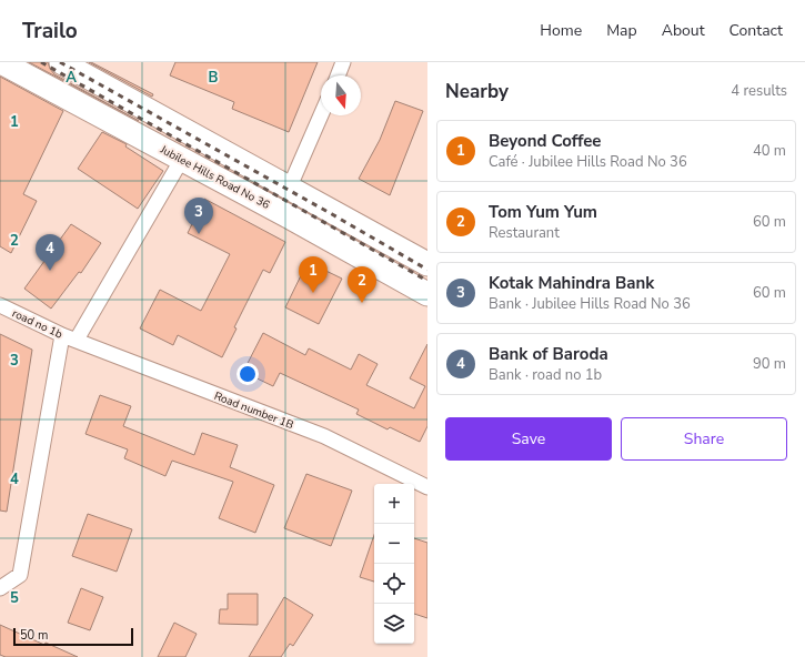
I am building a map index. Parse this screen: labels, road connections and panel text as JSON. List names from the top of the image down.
{
  "streets": {
    "main road": ["Jubilee Hills Road No 36"],
    "street": ["road no 1b", "Road number 1B"]
  },
  "crossings": [
    ["road no 1b", "Road number 1B"]
  ],
  "scale_bar": "50 m",
  "north": "bottom",
  "page": {
    "header": "Trailo",
    "nav": [
      "Home",
      "Map",
      "About",
      "Contact"
    ],
    "heading": ["Nearby", "4 results"],
    "list": [
      {
        "mark": "1",
        "name": "Beyond Coffee",
        "note": "Café · Jubilee Hills Road No 36",
        "value": "40 m"
      },
      {
        "mark": "2",
        "name": "Tom Yum Yum",
        "note": "Restaurant",
        "value": "60 m"
      },
      {
        "mark": "3",
        "name": "Kotak Mahindra Bank",
        "note": "Bank · Jubilee Hills Road No 36",
        "value": "60 m"
      },
      {
        "mark": "4",
        "name": "Bank of Baroda",
        "note": "Bank · road no 1b",
        "value": "90 m"
      }
    ],
    "pins": [
      "3",
      "4",
      "1",
      "2"
    ],
    "buttons": ["Save", "Share"],
    "map_buttons": ["+", "−"],
    "scale": "50 m"
  },
  "grid": {
    "columns": ["A", "B"],
    "rows": [
      "1",
      "2",
      "3",
      "4",
      "5"
    ]
  }
}
